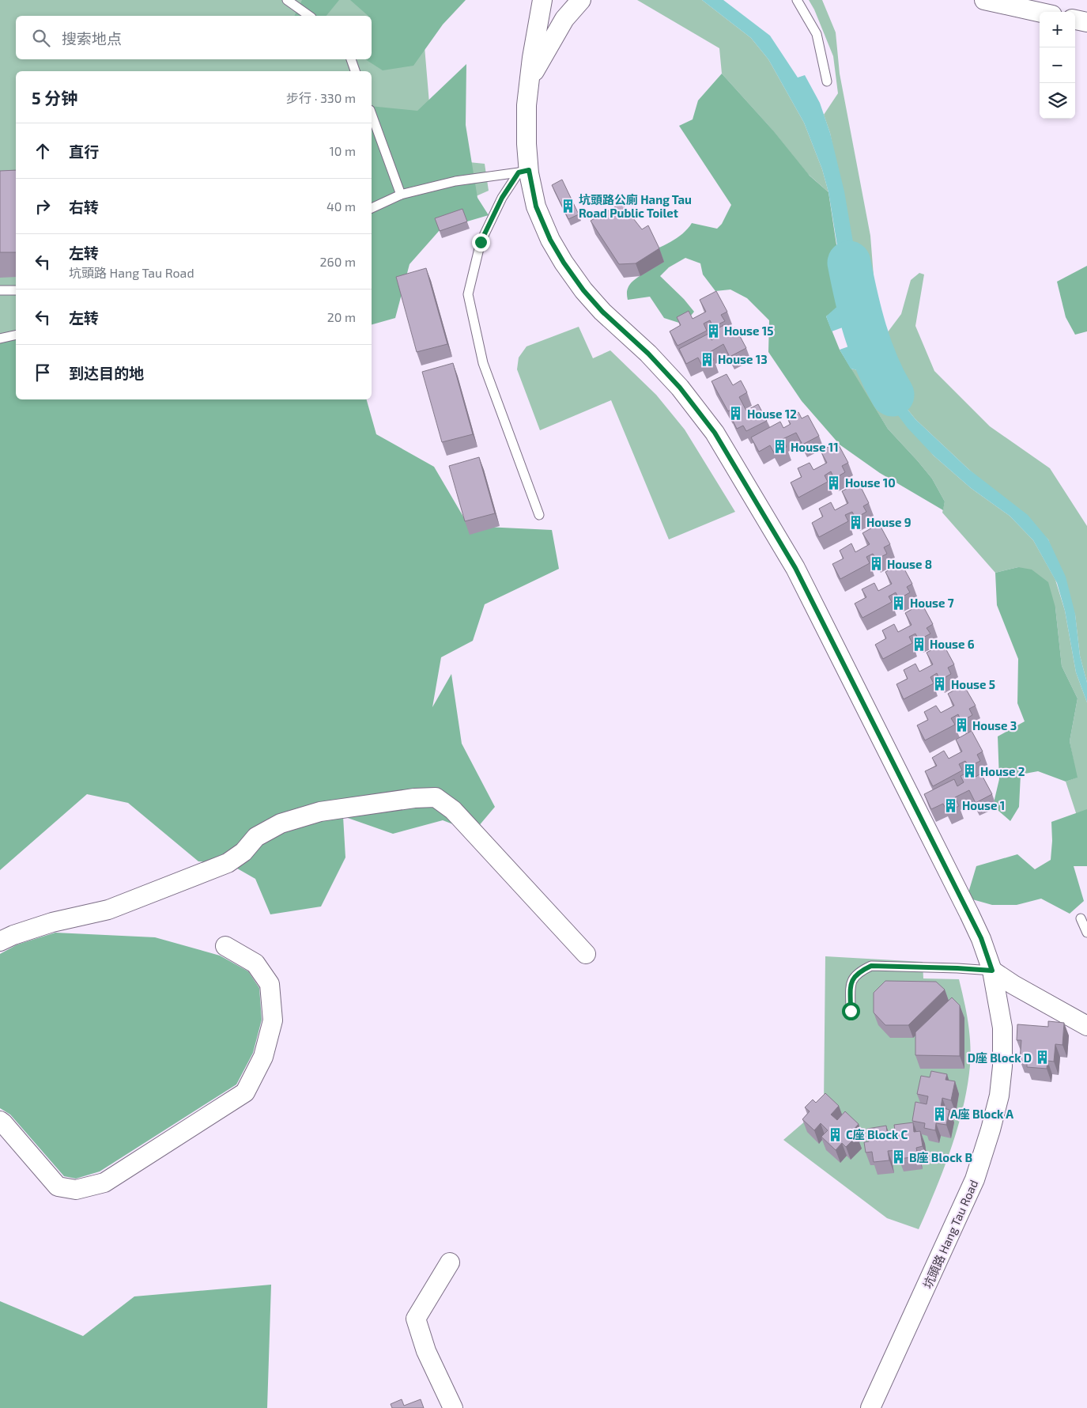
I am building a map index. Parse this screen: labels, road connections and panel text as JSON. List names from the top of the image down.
{
  "streets": {
    "street": ["坑頭路 Hang Tau Road"]
  },
  "places": {
    "building": [
      "坑頭路公廁 Hang Tau Road Public Toilet",
      "House 15",
      "House 13",
      "House 12",
      "House 11",
      "House 10",
      "House 9",
      "House 8",
      "House 7",
      "House 6",
      "House 5",
      "House 3",
      "House 2",
      "House 1",
      "D座 Block D",
      "A座 Block A",
      "C座 Block C",
      "B座 Block B"
    ]
  },
  "page": {
    "map_buttons": ["+", "−"],
    "search": "搜索地点",
    "heading": ["5 分钟", "步行 · 330 m"],
    "list": [
      ["直行", "10 m"],
      ["右转", "40 m"],
      ["左转", "坑頭路 Hang Tau Road", "260 m"],
      ["左转", "20 m"],
      "到达目的地"
    ]
  }
}
